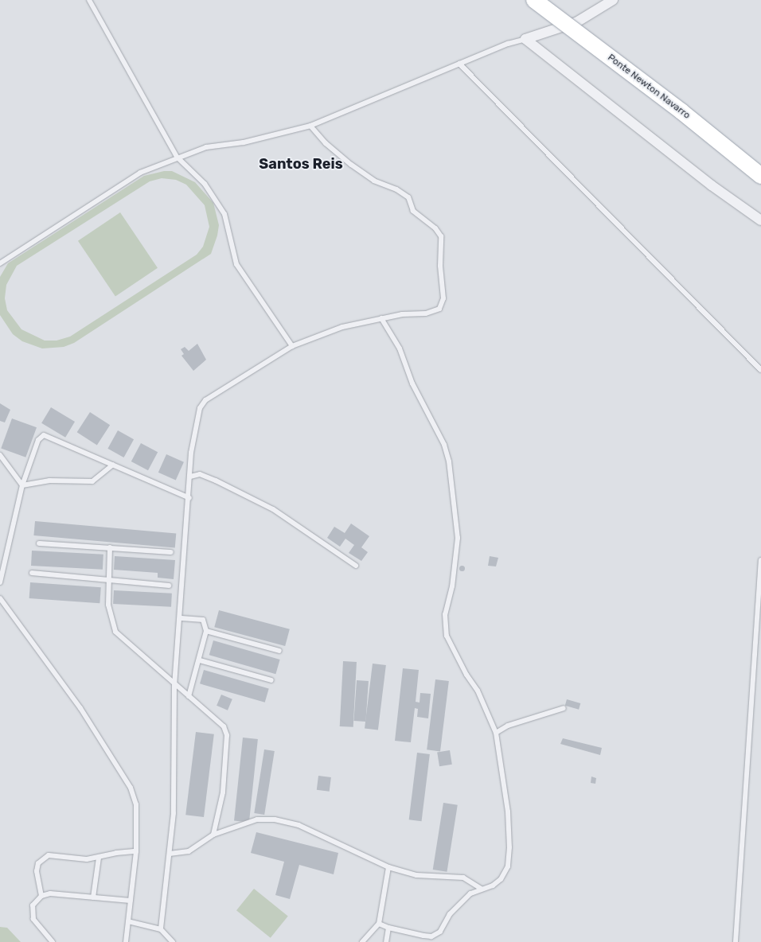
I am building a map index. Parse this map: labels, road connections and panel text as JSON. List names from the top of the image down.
{
  "streets": {
    "main road": ["Ponte Newton Navarro"]
  },
  "districts": ["Santos Reis"]
}
